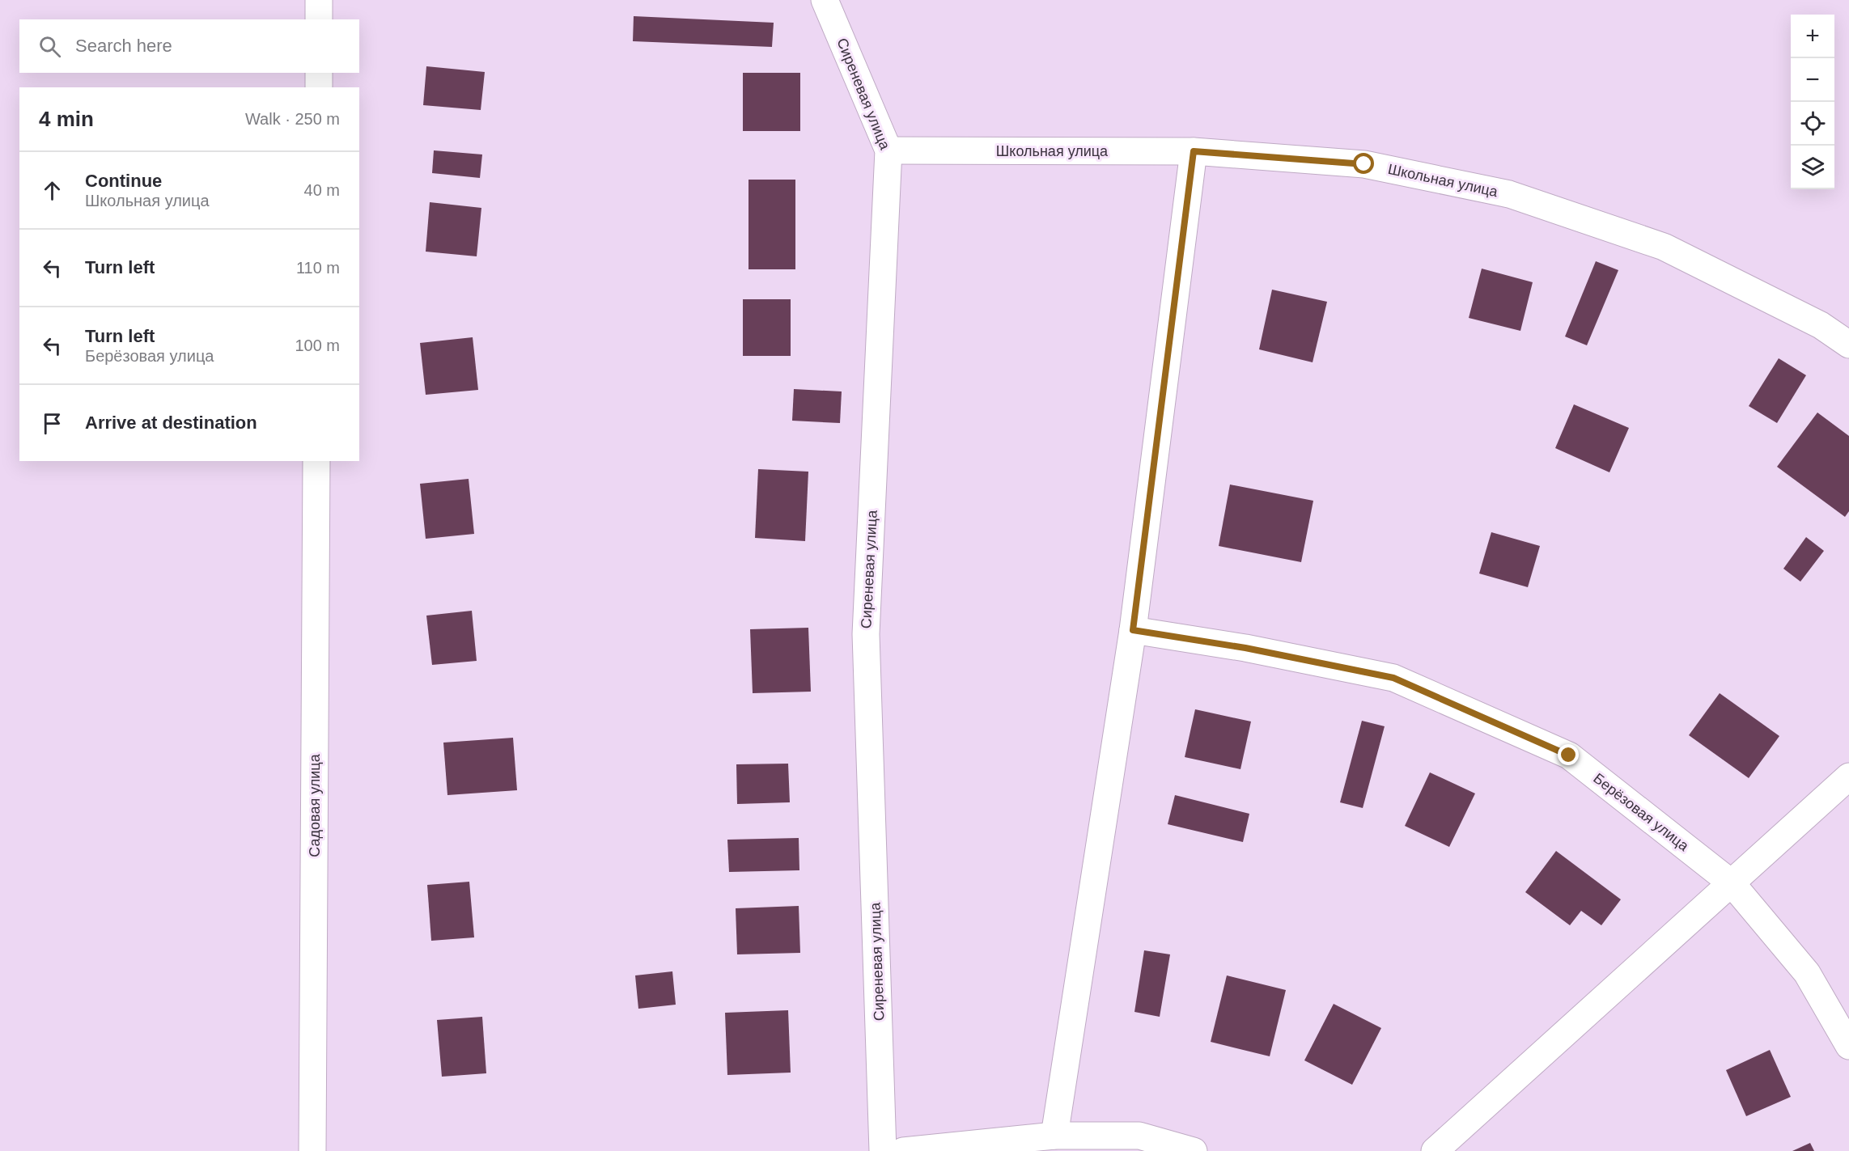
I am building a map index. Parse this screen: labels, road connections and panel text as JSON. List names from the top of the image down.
{
  "streets": {
    "street": [
      "Сиреневая улица",
      "Школьная улица",
      "Садовая улица",
      "Берёзовая улица"
    ]
  },
  "crossings": [
    ["Сиреневая улица", "Школьная улица"]
  ],
  "page": {
    "map_buttons": ["+", "−"],
    "search": "Search here",
    "heading": ["4 min", "Walk · 250 m"],
    "list": [
      ["Continue", "Школьная улица", "40 m"],
      ["Turn left", "110 m"],
      ["Turn left", "Берёзовая улица", "100 m"],
      "Arrive at destination"
    ]
  }
}
